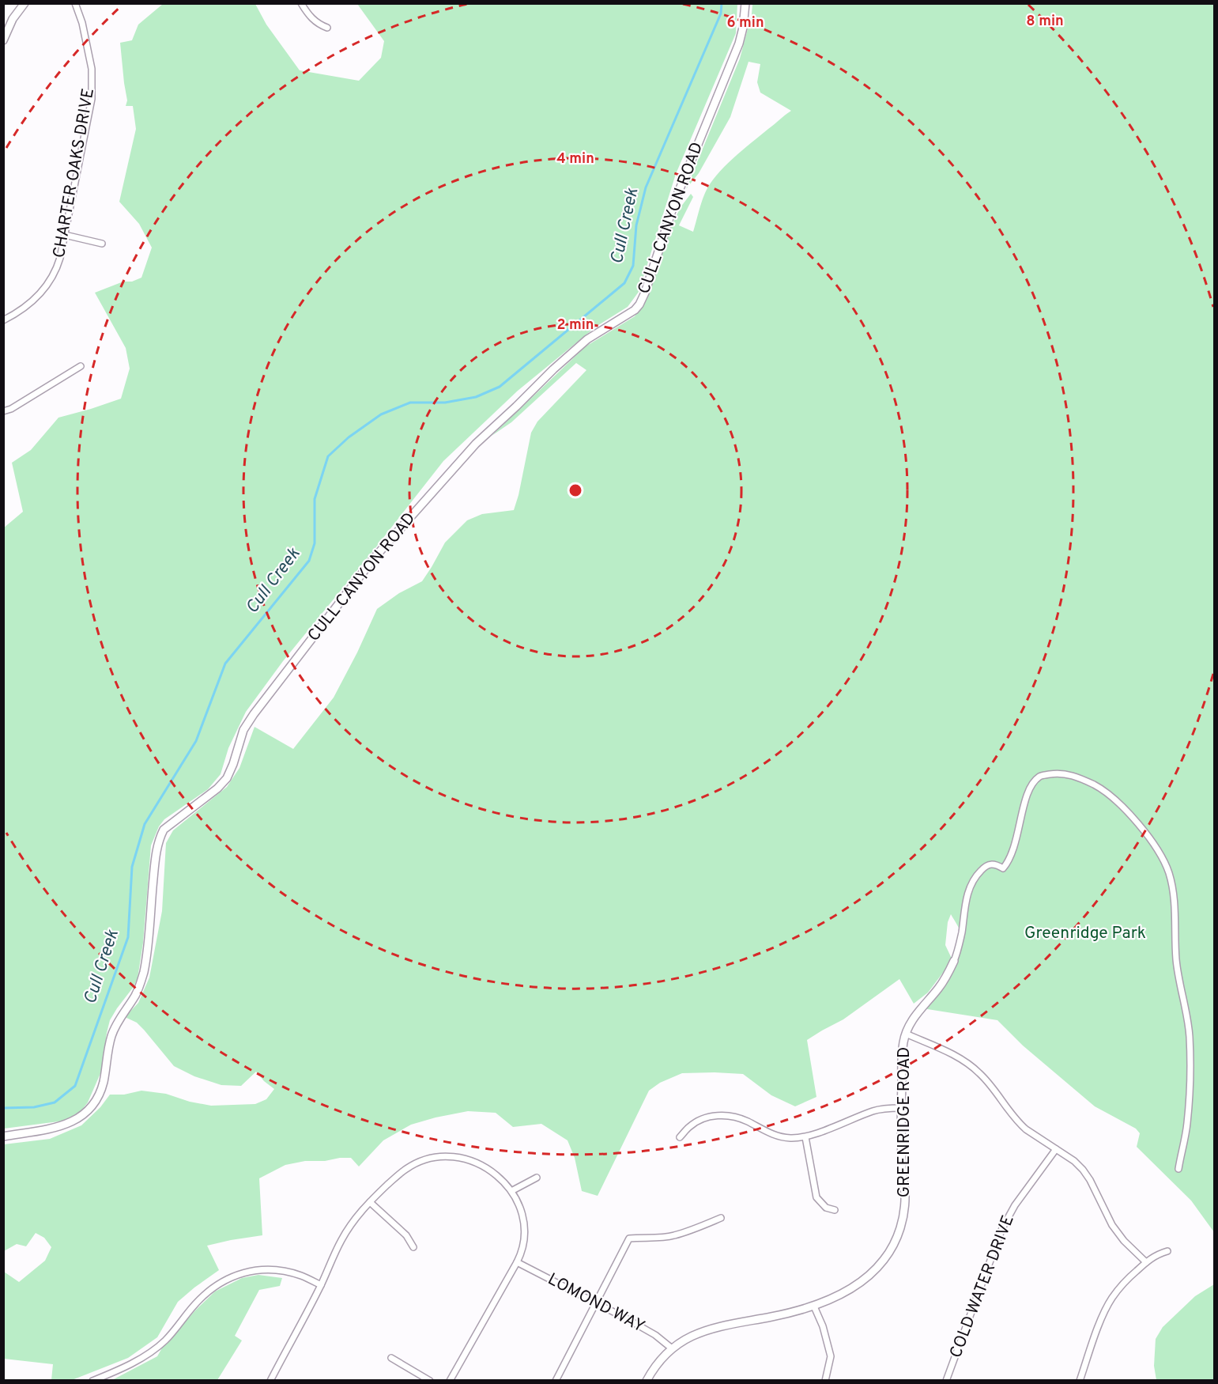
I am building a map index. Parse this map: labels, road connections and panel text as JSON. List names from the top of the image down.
{
  "streets": {
    "street": [
      "CHARTER OAKS DRIVE",
      "CULL CANYON ROAD",
      "GREENRIDGE ROAD",
      "COLD WATER DRIVE",
      "LOMOND WAY"
    ]
  },
  "crossings": [
    ["GREENRIDGE ROAD", "LOMOND WAY"]
  ],
  "water": ["Cull Creek"],
  "parks": ["Greenridge Park"],
  "rings": [
    "8 min",
    "6 min",
    "4 min",
    "2 min"
  ]
}
